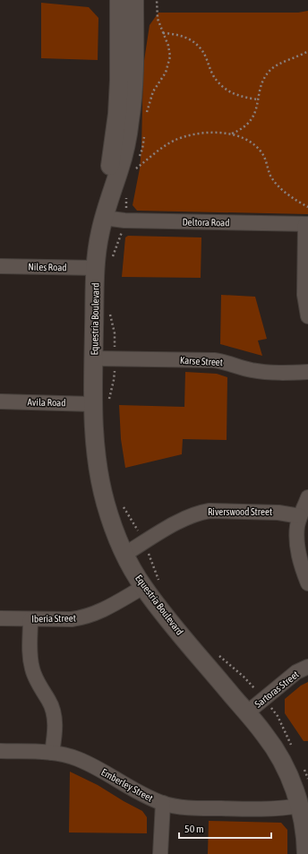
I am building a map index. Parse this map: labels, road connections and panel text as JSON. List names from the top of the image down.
{
  "streets": {
    "street": [
      "Deltora Road",
      "Niles Road",
      "Equestria Boulevard",
      "Karse Street",
      "Avila Road",
      "Riverswood Street",
      "Iberia Street",
      "Sartoras Street",
      "Emberley Street"
    ]
  },
  "crossings": [
    ["Deltora Road", "Equestria Boulevard"],
    ["Niles Road", "Equestria Boulevard"],
    ["Equestria Boulevard", "Karse Street"],
    ["Equestria Boulevard", "Avila Road"],
    ["Equestria Boulevard", "Riverswood Street"],
    ["Equestria Boulevard", "Iberia Street"],
    ["Equestria Boulevard", "Sartoras Street"],
    ["Equestria Boulevard", "Emberley Street"]
  ],
  "scale_bar": "50 m"
}
